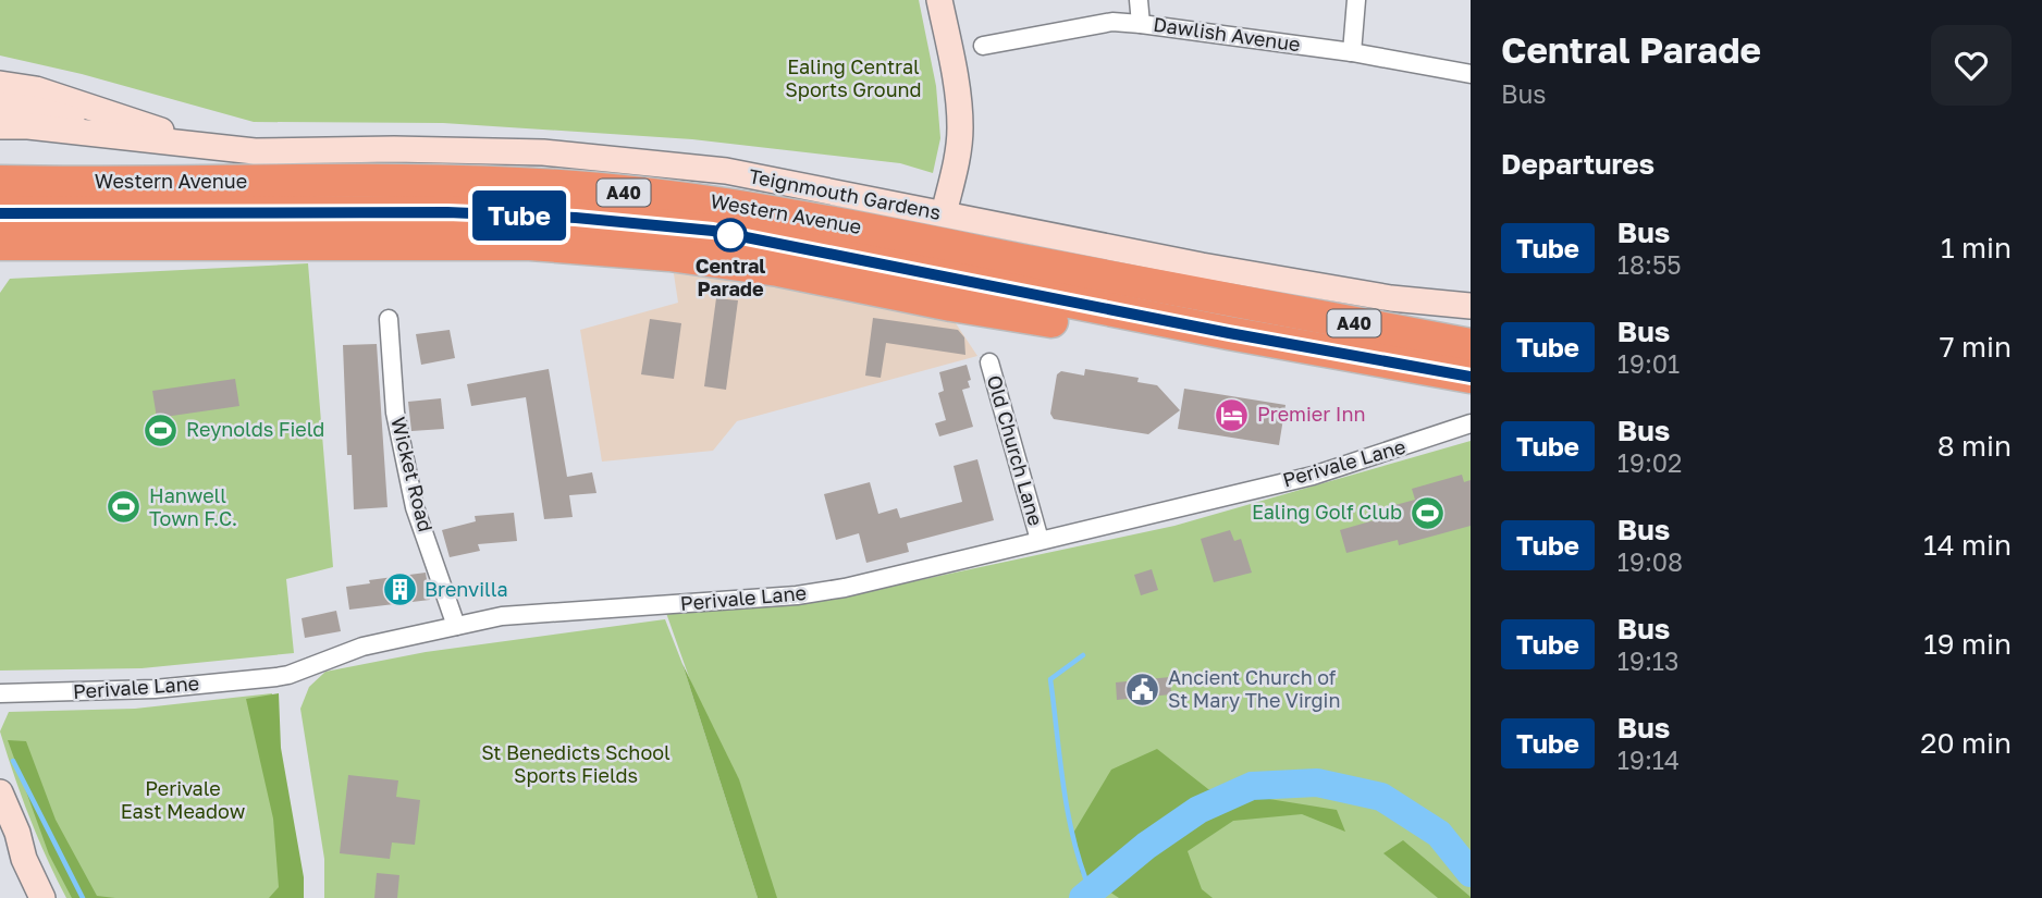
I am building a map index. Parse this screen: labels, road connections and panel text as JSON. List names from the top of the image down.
{
  "streets": {
    "highway": ["Western Avenue", "A40"],
    "main road": ["Teignmouth Gardens"],
    "street": [
      "Dawlish Avenue",
      "Old Church Lane",
      "Perivale Lane",
      "Wicket Road"
    ]
  },
  "crossings": [
    ["Western Avenue", "A40"],
    ["Old Church Lane", "Perivale Lane"],
    ["Perivale Lane", "Wicket Road"]
  ],
  "parks": ["Ealing Central Sports Ground", "St Benedicts School Sports Fields", "Perivale East Meadow"],
  "places": {
    "other": ["Central Parade"],
    "hotel": ["Premier Inn"],
    "sports": ["Reynolds Field", "Hanwell Town F.C.", "Ealing Golf Club"],
    "building": ["Brenvilla"],
    "public building": ["Ancient Church of St Mary The Virgin"]
  },
  "lines": ["bus line Tube"],
  "page": {
    "on_map": "Tube",
    "heading": [
      ["Central Parade", "Bus"],
      "Departures"
    ],
    "list": [
      {
        "mark": "Tube",
        "name": "Bus",
        "note": "18:55",
        "value": "1 min"
      },
      {
        "mark": "Tube",
        "name": "Bus",
        "note": "19:01",
        "value": "7 min"
      },
      {
        "mark": "Tube",
        "name": "Bus",
        "note": "19:02",
        "value": "8 min"
      },
      {
        "mark": "Tube",
        "name": "Bus",
        "note": "19:08",
        "value": "14 min"
      },
      {
        "mark": "Tube",
        "name": "Bus",
        "note": "19:13",
        "value": "19 min"
      },
      {
        "mark": "Tube",
        "name": "Bus",
        "note": "19:14",
        "value": "20 min"
      }
    ]
  }
}
